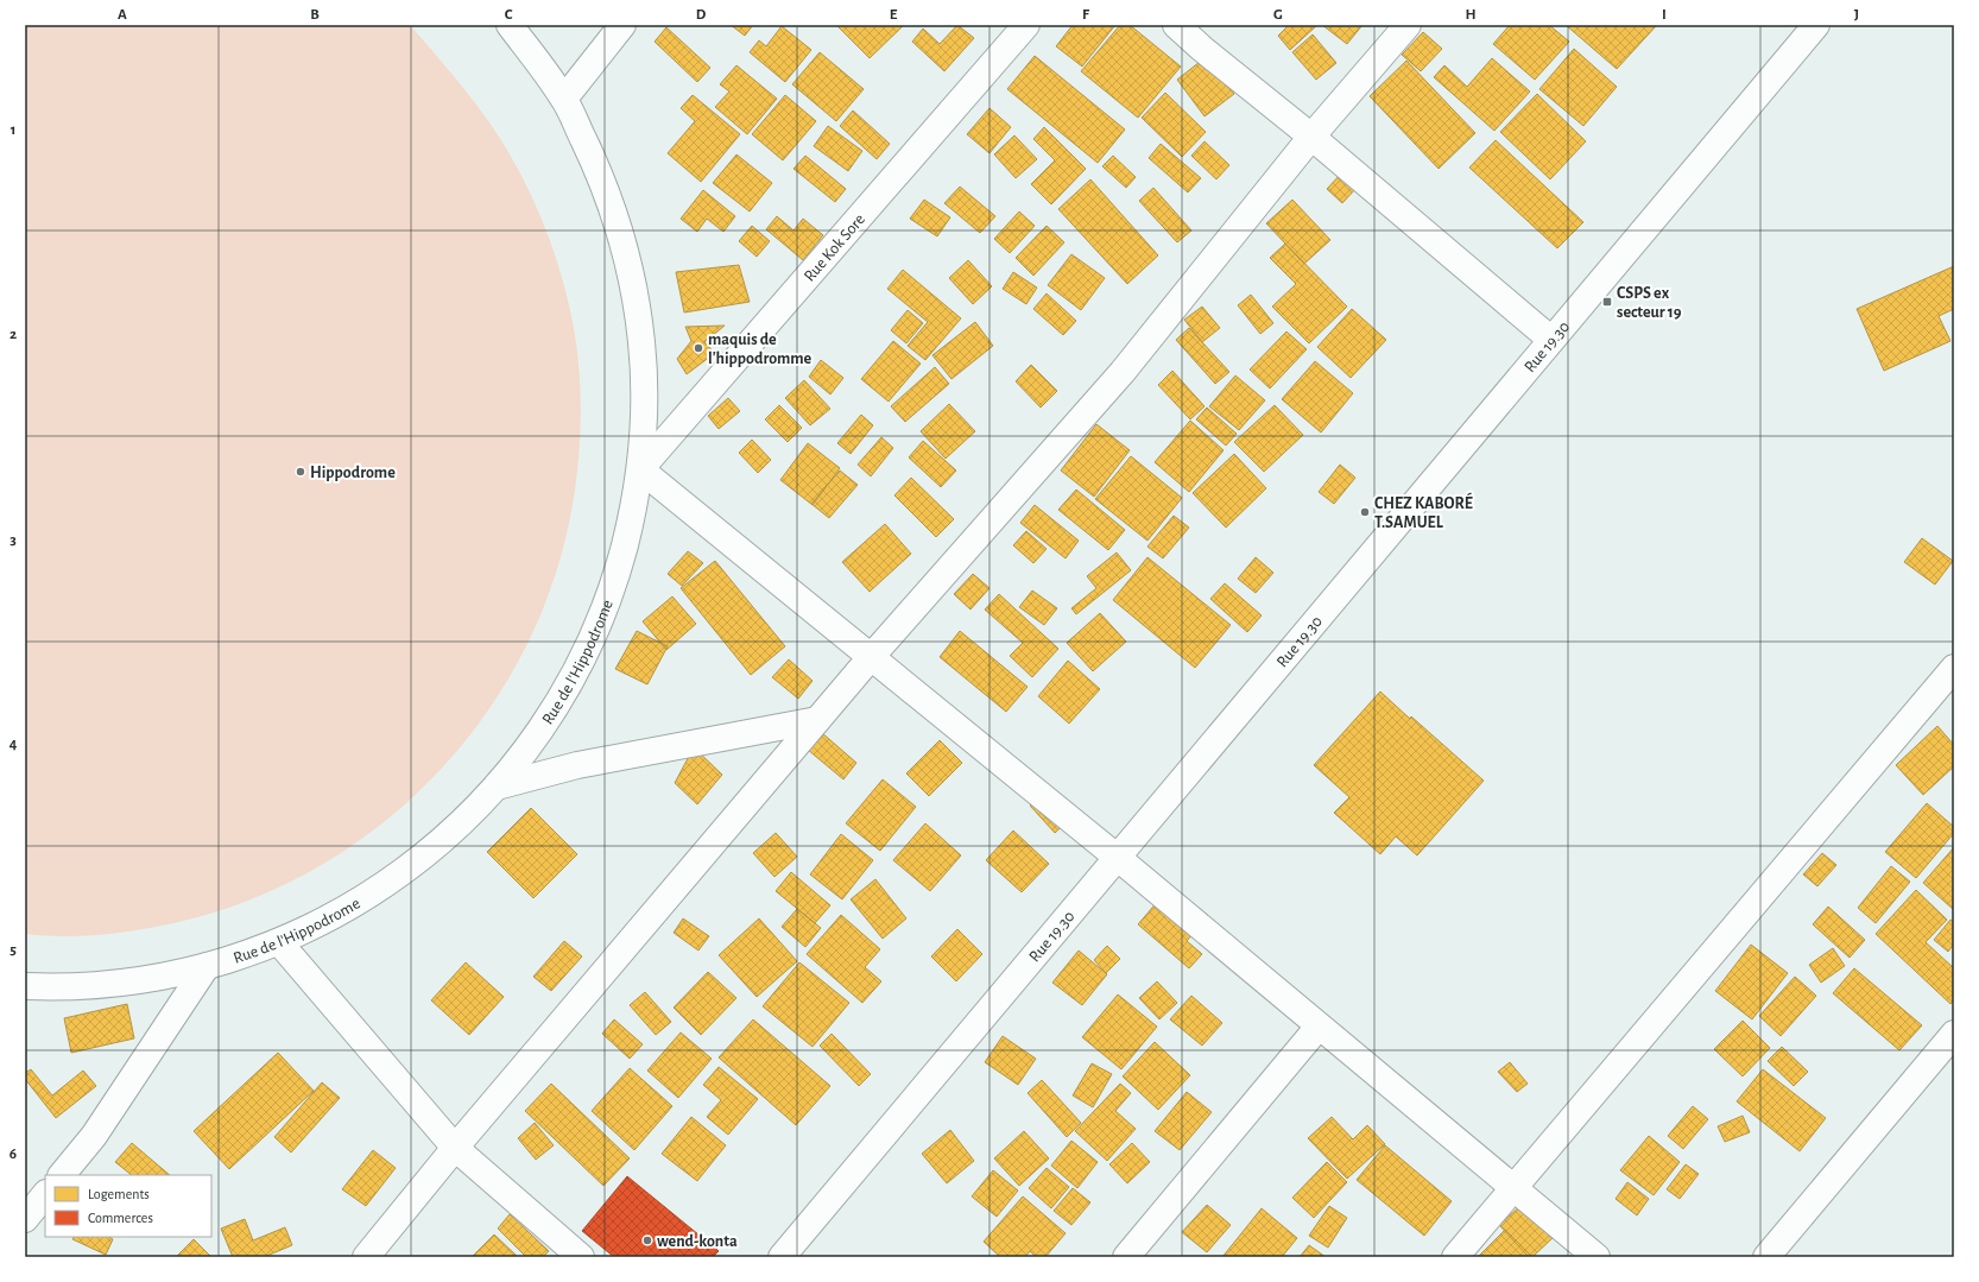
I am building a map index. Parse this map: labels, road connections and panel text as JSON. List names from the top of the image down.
{
  "streets": {
    "street": ["Rue Kok Sore", "Rue 19.30", "Rue de l'Hippodrome"]
  },
  "crossings": [
    ["Rue Kok Sore", "Rue de l'Hippodrome"]
  ],
  "places": {
    "transit": ["CSPS ex secteur 19"],
    "other": [
      "maquis de l'hippodromme",
      "Hippodrome",
      "CHEZ KABORÉ T.SAMUEL",
      "wend-konta"
    ]
  },
  "legend": ["Logements", "Commerces"],
  "grid": {
    "columns": [
      "A",
      "B",
      "C",
      "D",
      "E",
      "F",
      "G",
      "H",
      "I",
      "J"
    ],
    "rows": [
      "1",
      "2",
      "3",
      "4",
      "5",
      "6"
    ]
  }
}
